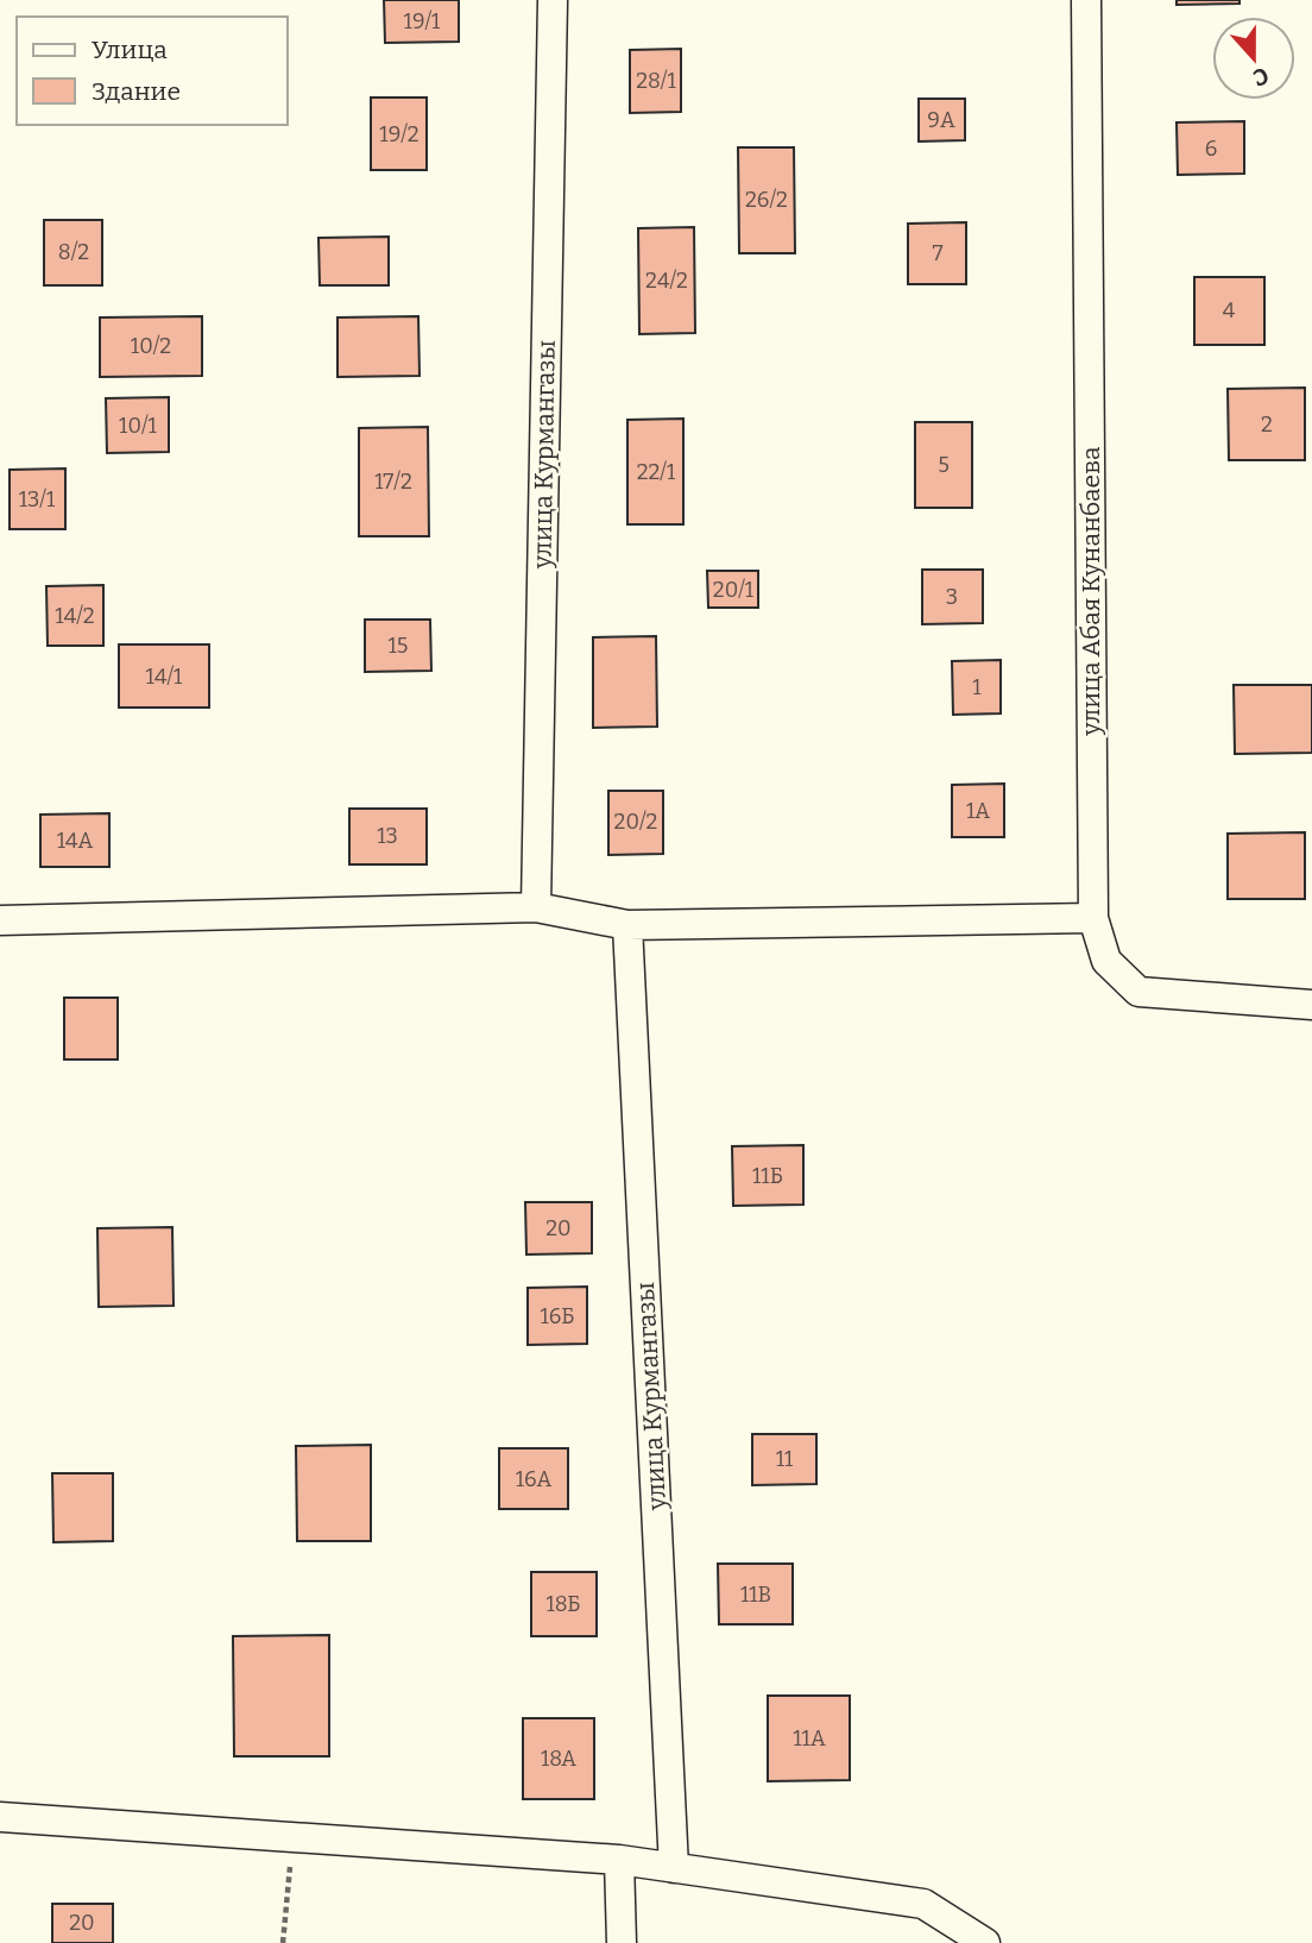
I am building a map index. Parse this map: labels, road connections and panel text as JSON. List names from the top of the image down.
{
  "streets": {
    "street": ["улица Курмангазы", "улица Абая Кунанбаева"]
  },
  "house_numbers": [
    "19/1",
    "28/1",
    "9А",
    "19/2",
    "6",
    "26/2",
    "8/2",
    "7",
    "24/2",
    "4",
    "10/2",
    "2",
    "10/1",
    "5",
    "22/1",
    "17/2",
    "13/1",
    "20/1",
    "3",
    "14/2",
    "15",
    "14/1",
    "1",
    "1А",
    "20/2",
    "13",
    "14А",
    "11Б",
    "20",
    "16Б",
    "11",
    "16А",
    "11В",
    "18Б",
    "11А",
    "18А",
    "20"
  ],
  "legend": ["Улица", "Здание"],
  "north": "bottom"
}
